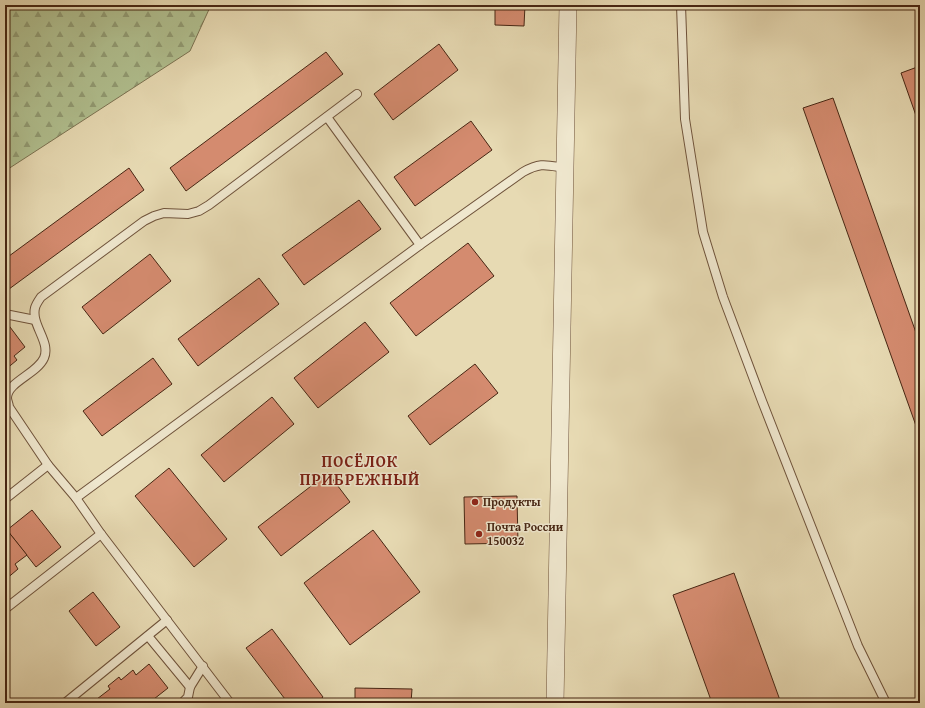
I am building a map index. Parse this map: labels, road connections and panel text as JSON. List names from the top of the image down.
{
  "districts": ["ПОСЁЛОК ПРИБРЕЖНЫЙ"],
  "places": ["Продукты", "Почта России 150032"]
}
